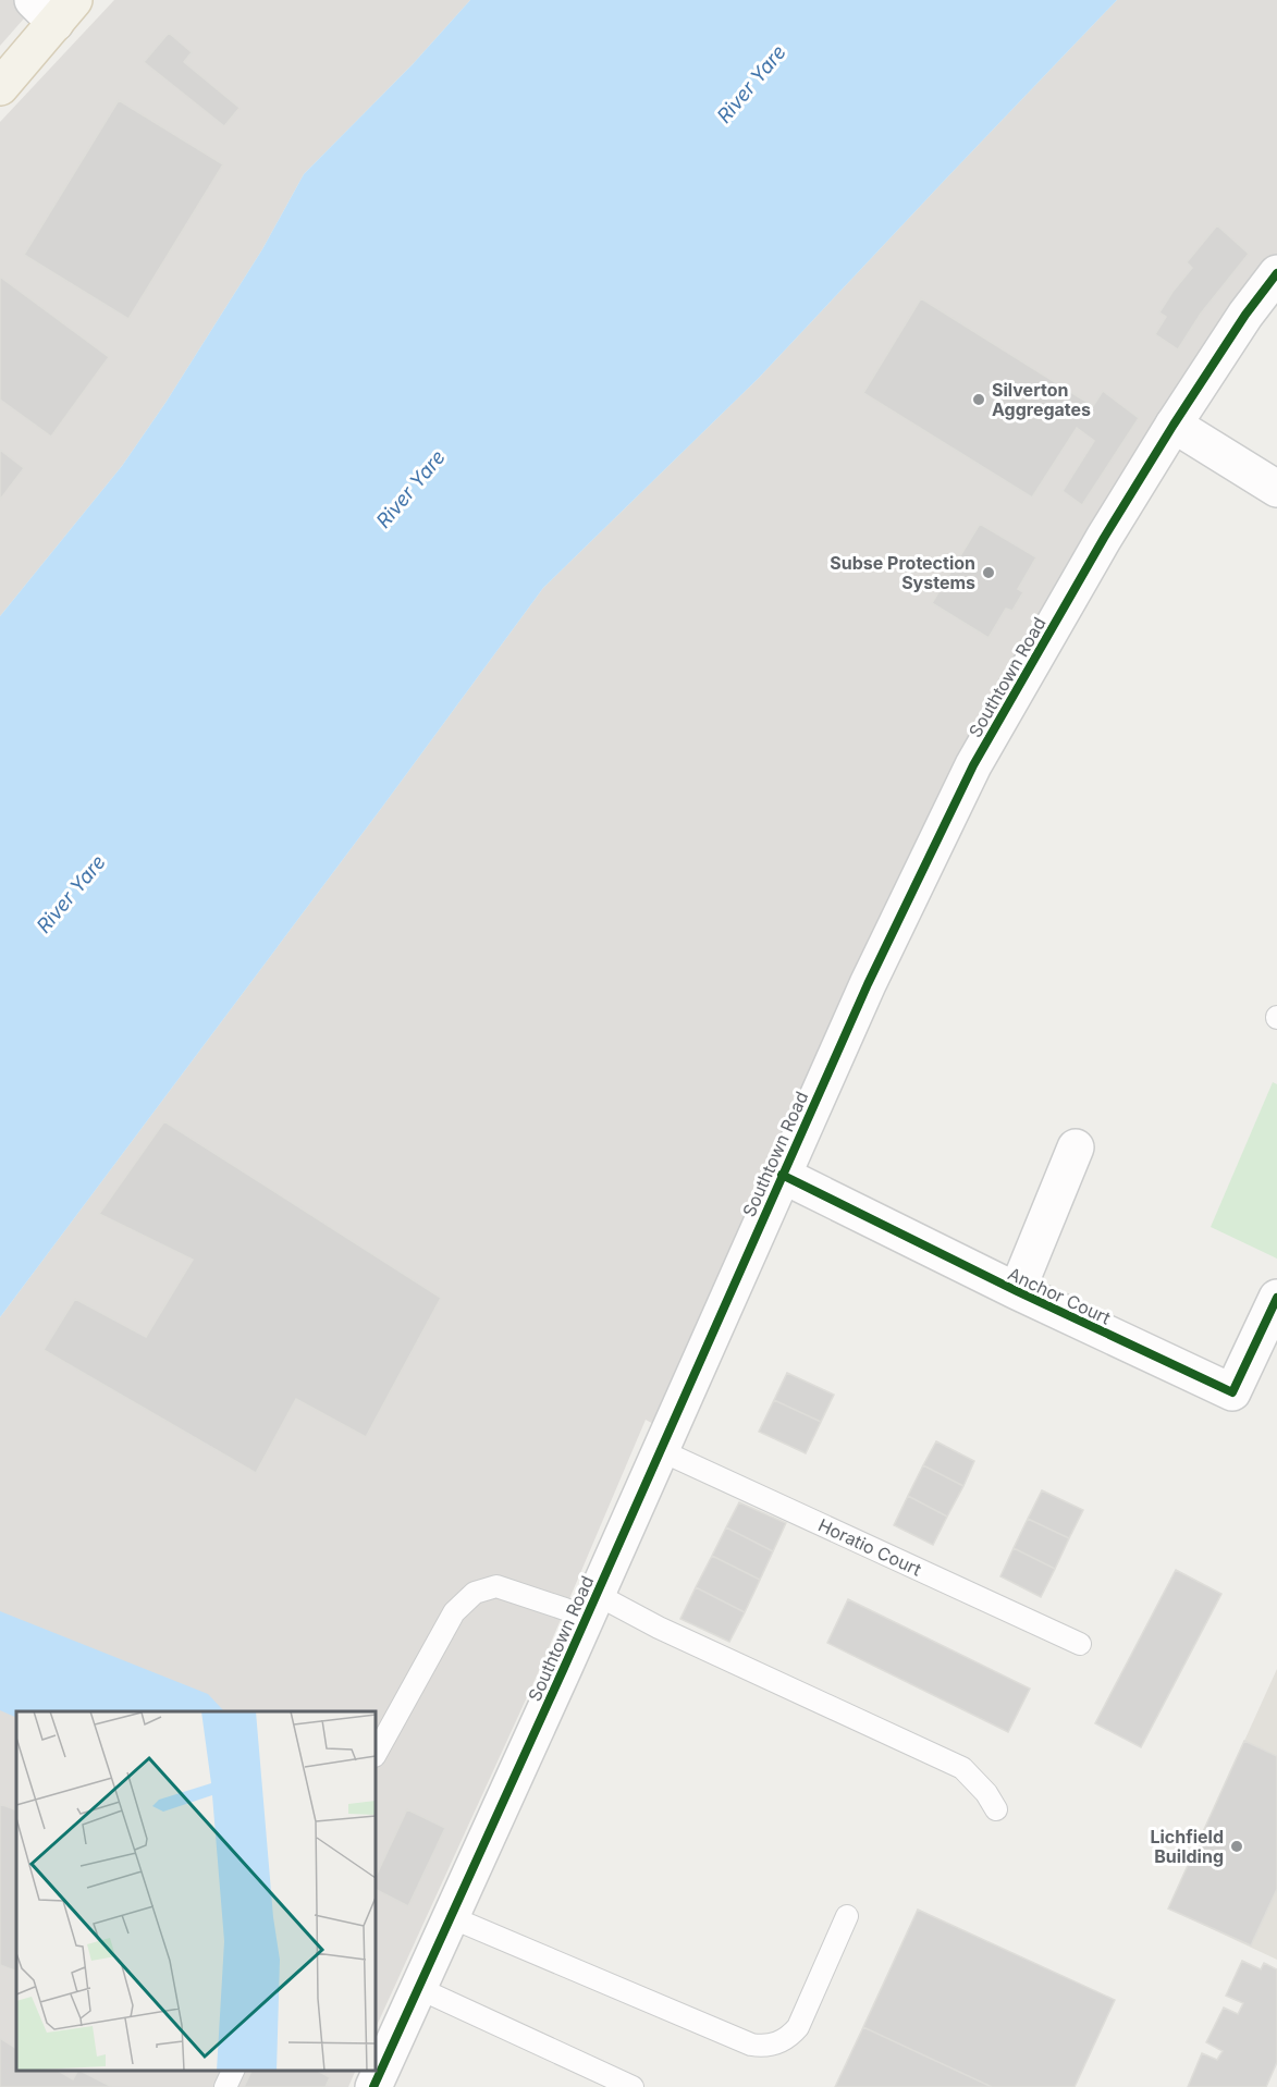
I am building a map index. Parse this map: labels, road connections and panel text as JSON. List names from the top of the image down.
{
  "streets": {
    "street": ["Southtown Road", "Anchor Court"],
    "lane": ["Horatio Court"]
  },
  "crossings": [
    ["Southtown Road", "Anchor Court"],
    ["Southtown Road", "Horatio Court"]
  ],
  "water": ["River Yare"],
  "places": ["Silverton Aggregates", "Subse Protection Systems", "Lichfield Building"]
}
